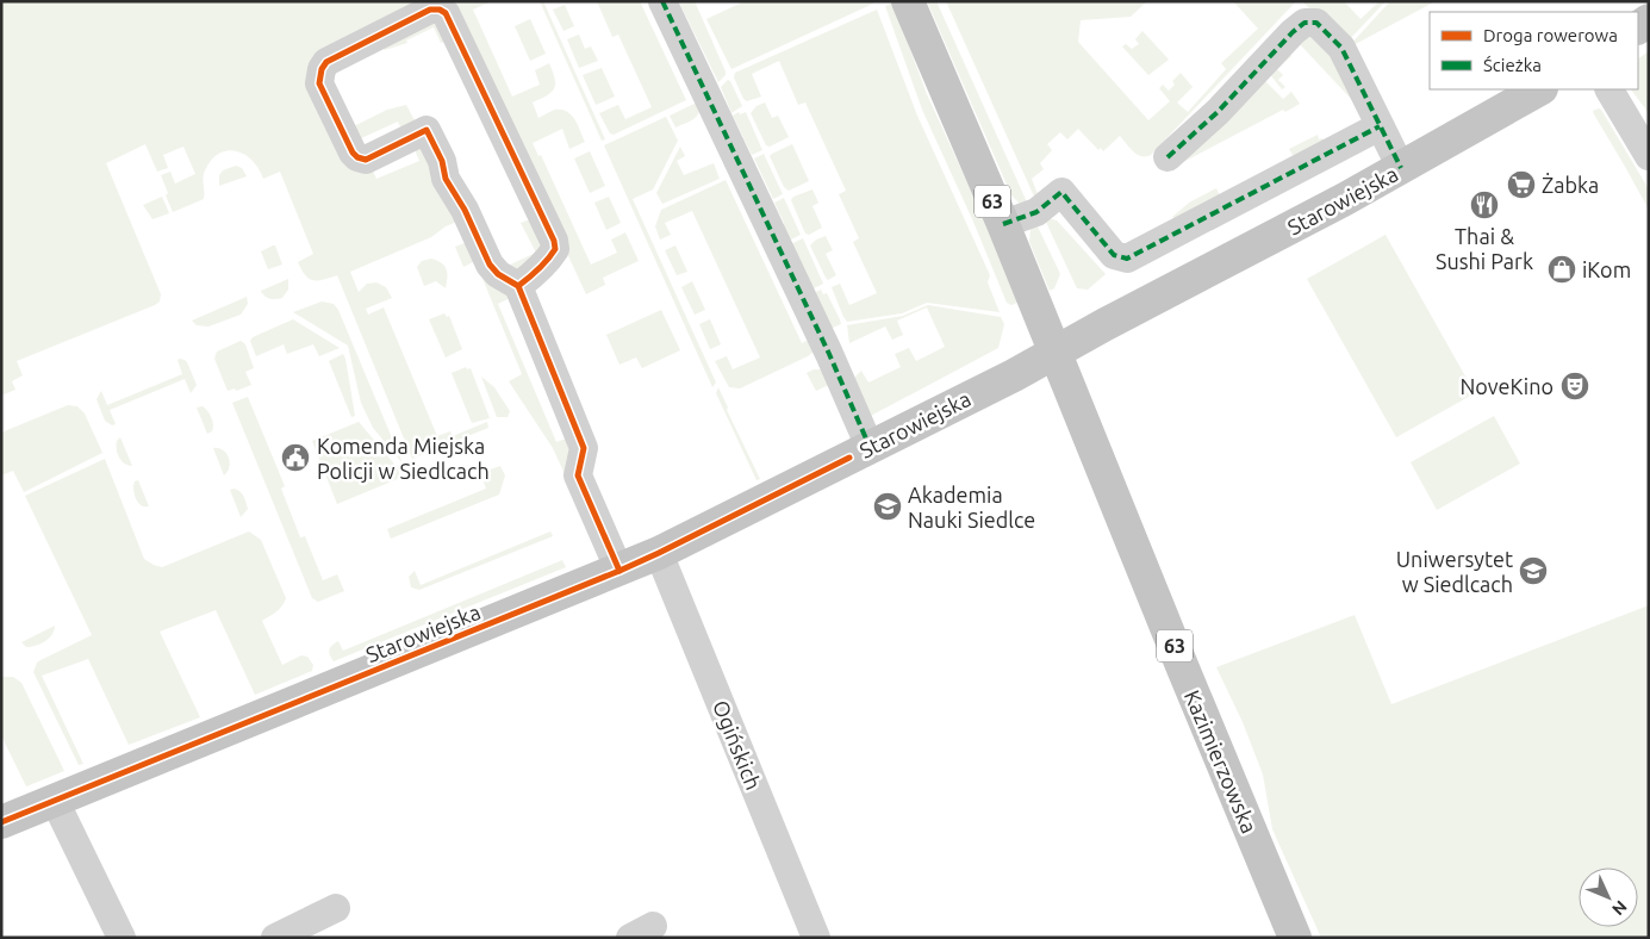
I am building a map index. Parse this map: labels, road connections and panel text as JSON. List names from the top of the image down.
{
  "streets": {
    "main road": ["Starowiejska", "63", "Kazimierzowska"],
    "street": ["Ogińskich"]
  },
  "crossings": [
    ["Starowiejska", "63"],
    ["Starowiejska", "Ogińskich"],
    ["Starowiejska", "Kazimierzowska"],
    ["63", "Kazimierzowska"]
  ],
  "places": {
    "supermarket": ["Żabka"],
    "restaurant": ["Thai & Sushi Park"],
    "shop": ["iKom"],
    "theatre": ["NoveKino"],
    "public building": ["Komenda Miejska Policji w Siedlcach"],
    "school or university": ["Akademia Nauki Siedlce", "Uniwersytet w Siedlcach"]
  },
  "legend": ["Droga rowerowa", "Ścieżka"],
  "north": "bottom right"
}
